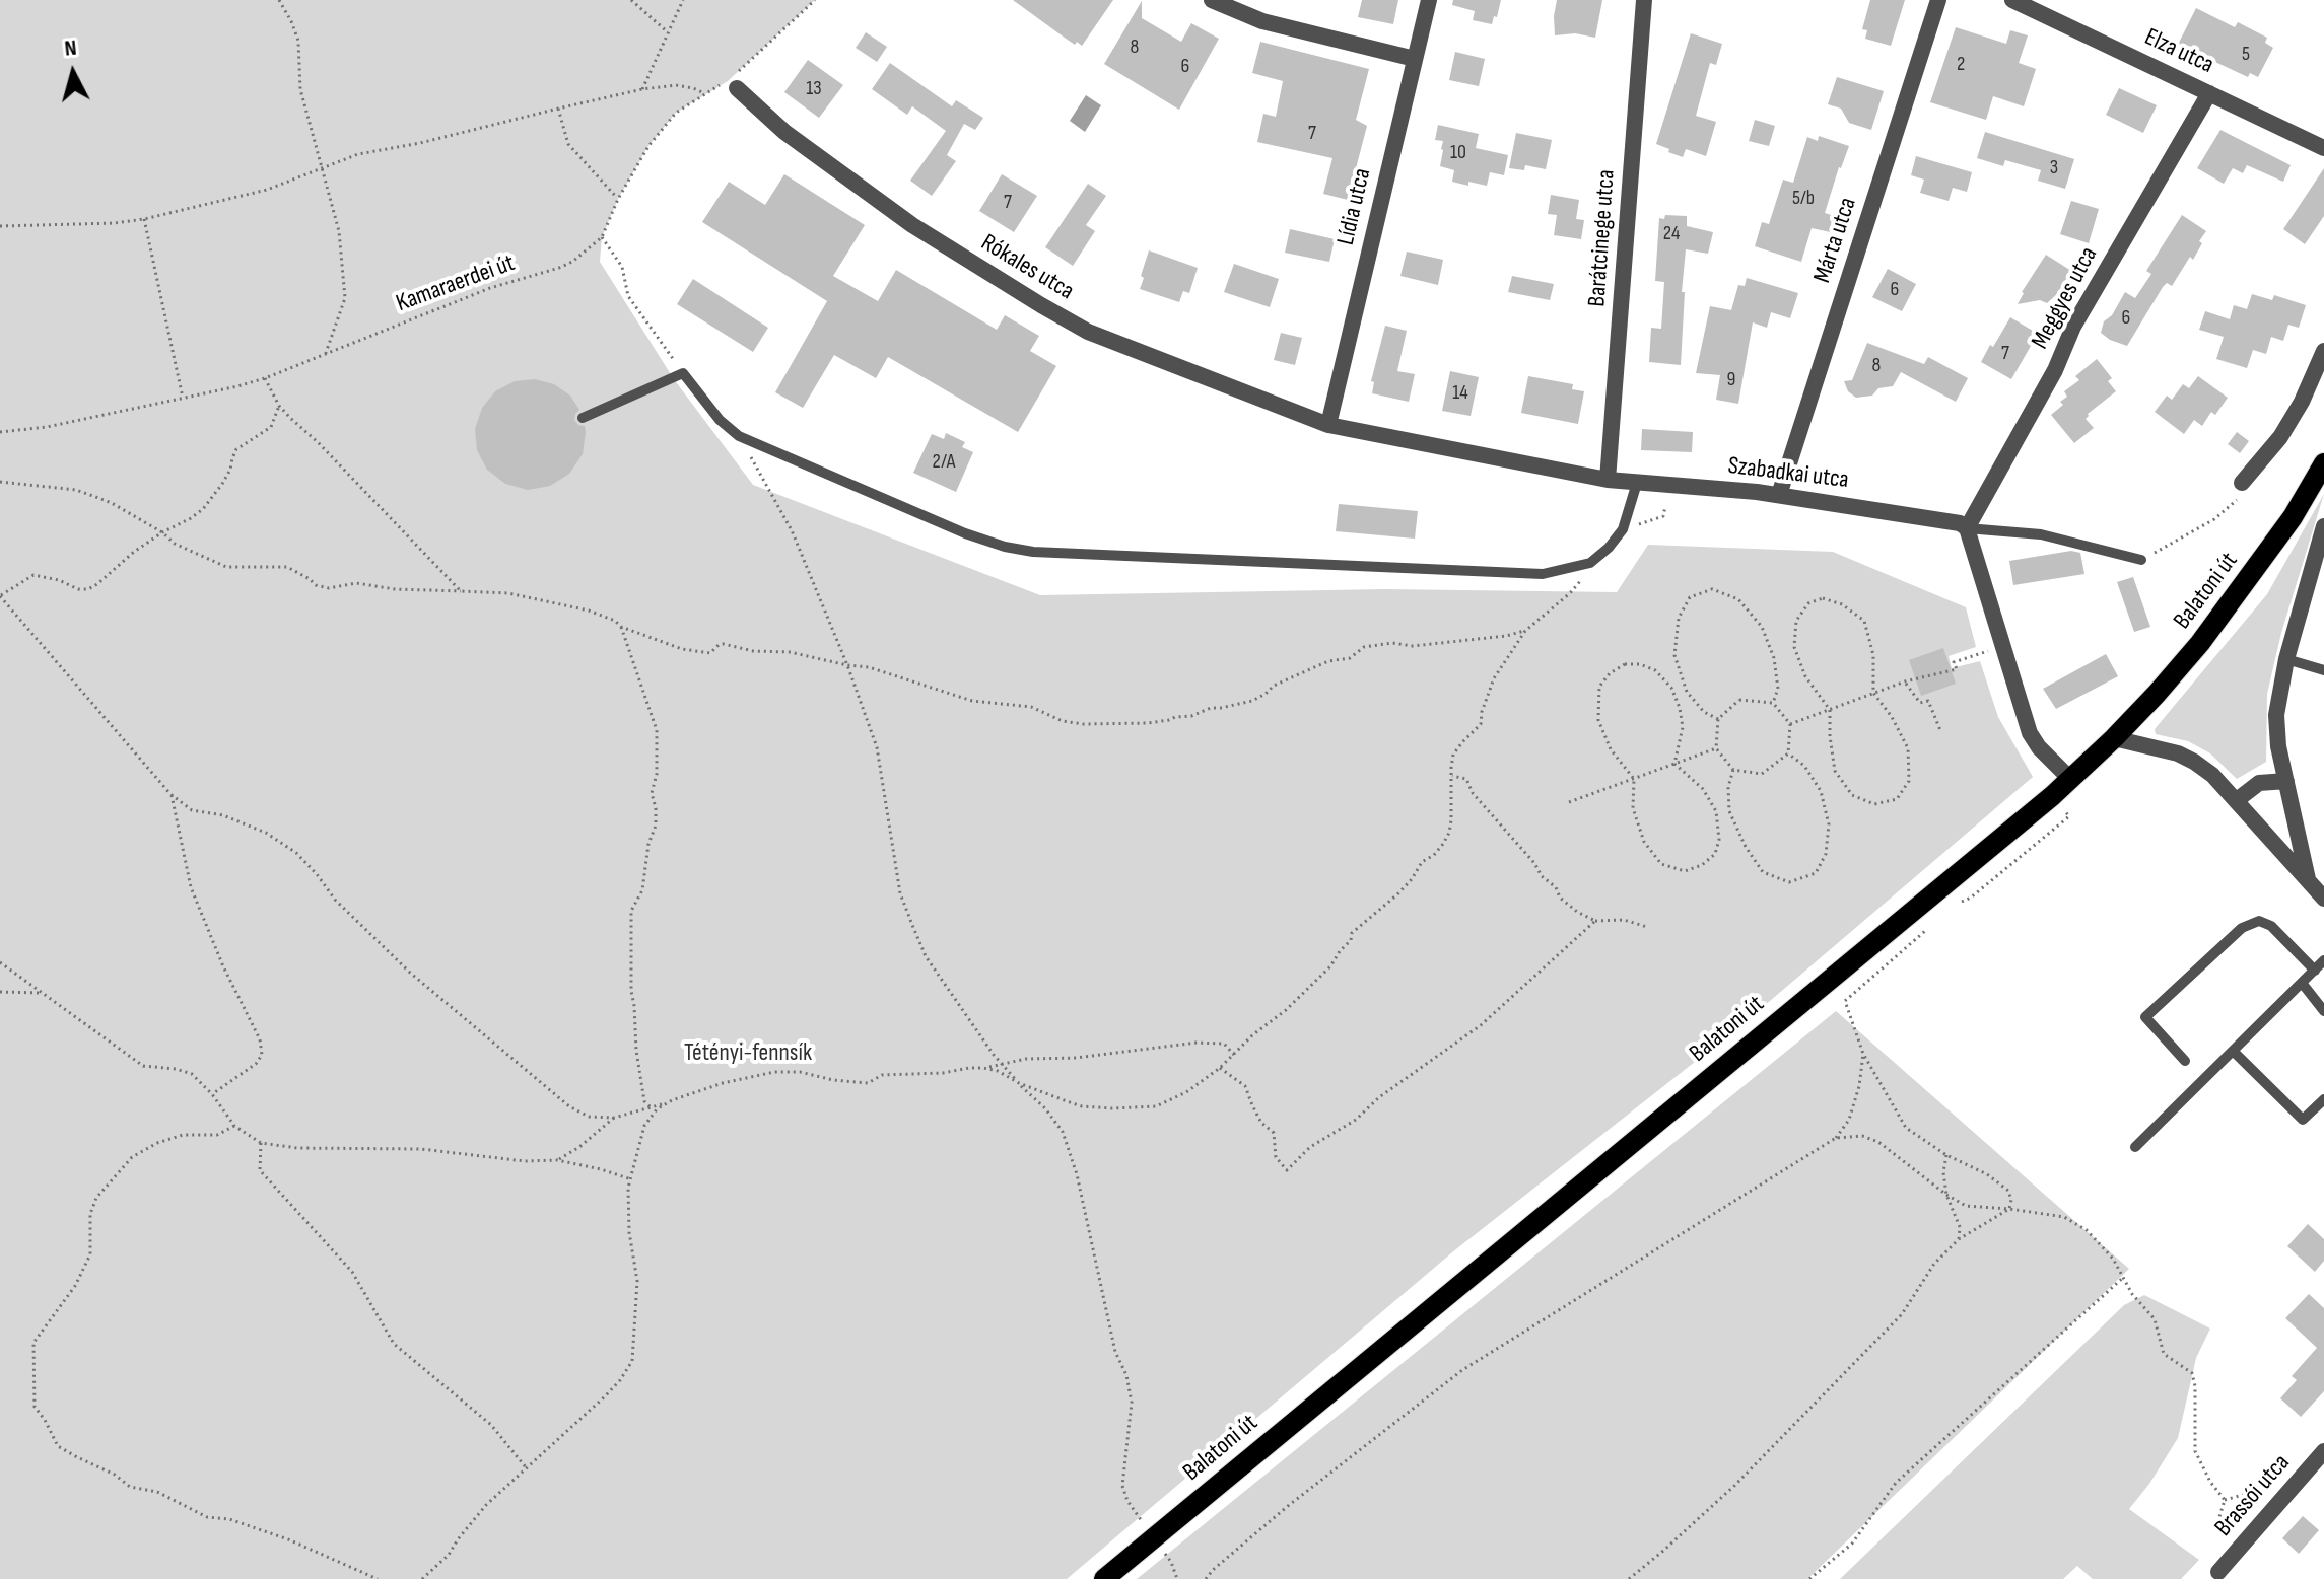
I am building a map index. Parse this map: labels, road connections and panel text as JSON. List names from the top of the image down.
{
  "streets": {
    "main road": ["Balatoni út"],
    "street": [
      "Elza utca",
      "Lídia utca",
      "Barátcinege utca",
      "Márta utca",
      "Rókales utca",
      "Meggyes utca",
      "Szabadkai utca",
      "Brassói utca"
    ],
    "path": ["Kamaraerdei út"]
  },
  "crossings": [
    ["Elza utca", "Meggyes utca"],
    ["Lídia utca", "Rókales utca"],
    ["Lídia utca", "Szabadkai utca"],
    ["Barátcinege utca", "Szabadkai utca"],
    ["Márta utca", "Szabadkai utca"],
    ["Rókales utca", "Kamaraerdei út"],
    ["Rókales utca", "Szabadkai utca"],
    ["Meggyes utca", "Szabadkai utca"]
  ],
  "parks": ["Tétényi-fennsík"],
  "house_numbers": [
    "8",
    "5",
    "2",
    "6",
    "13",
    "7",
    "10",
    "3",
    "5/b",
    "7",
    "24",
    "6",
    "6",
    "7",
    "8",
    "9",
    "14",
    "2/A"
  ],
  "north": "top"
}
